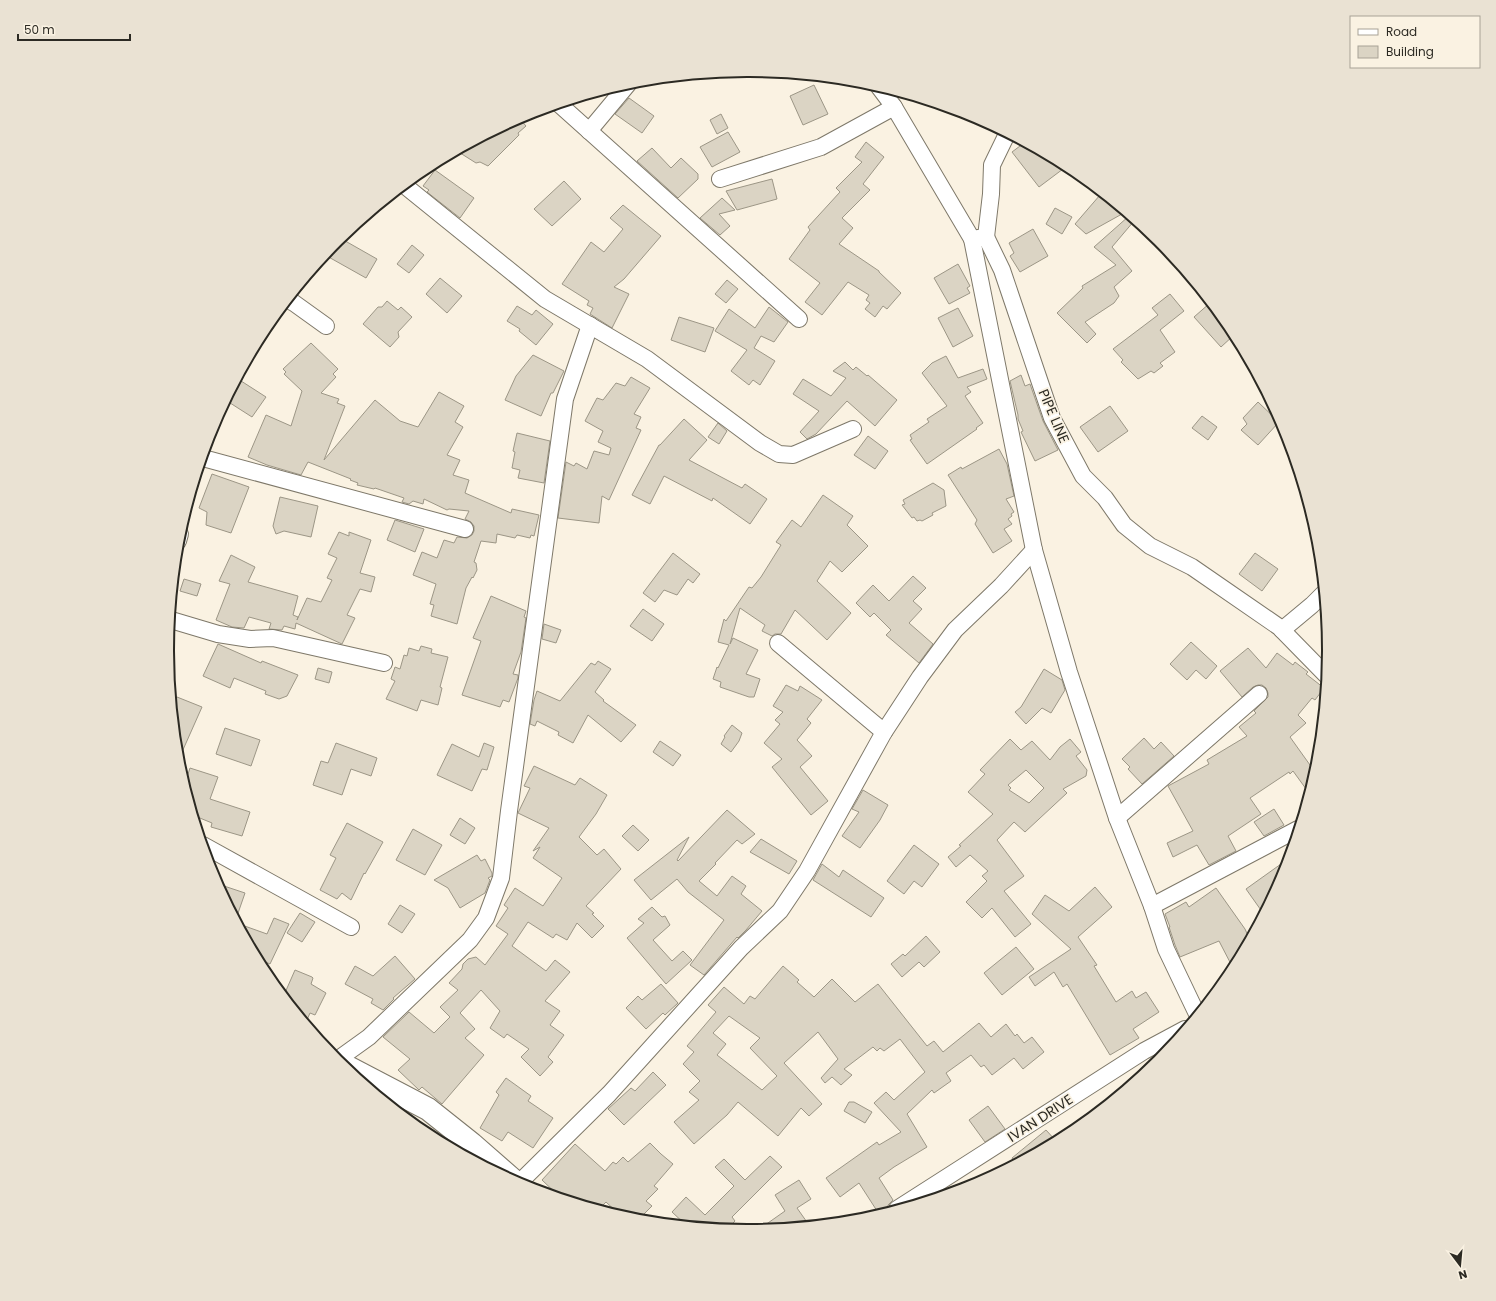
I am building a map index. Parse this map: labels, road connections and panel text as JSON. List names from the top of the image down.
{
  "streets": {
    "street": ["PIPE LINE", "IVAN DRIVE"]
  },
  "legend": ["Road", "Building"],
  "scale_bar": "50 m",
  "north": "bottom"
}
